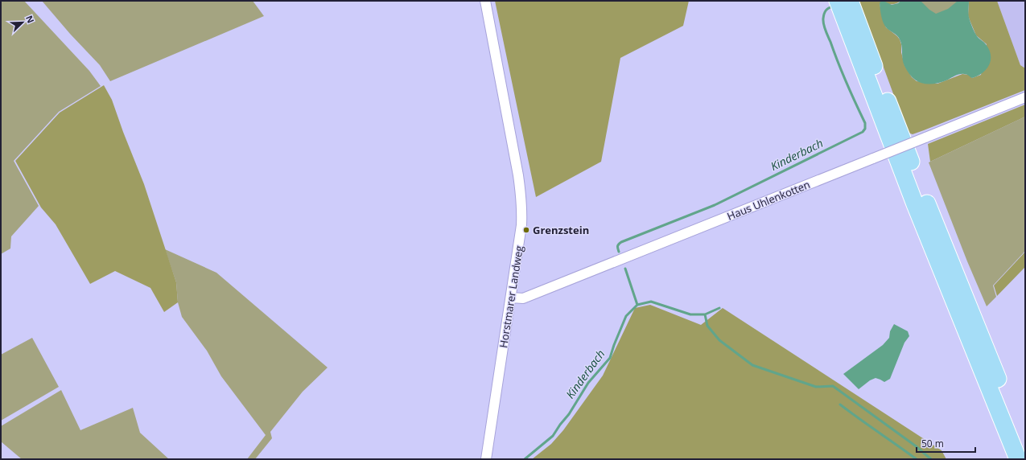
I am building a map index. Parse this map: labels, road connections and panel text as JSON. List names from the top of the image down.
{
  "streets": {
    "street": ["Haus Uhlenkotten", "Horstmarer Landweg"]
  },
  "crossings": [
    ["Haus Uhlenkotten", "Horstmarer Landweg"]
  ],
  "water": ["Kinderbach"],
  "places": ["Grenzstein"],
  "scale_bar": "50 m",
  "north": "top right"
}
